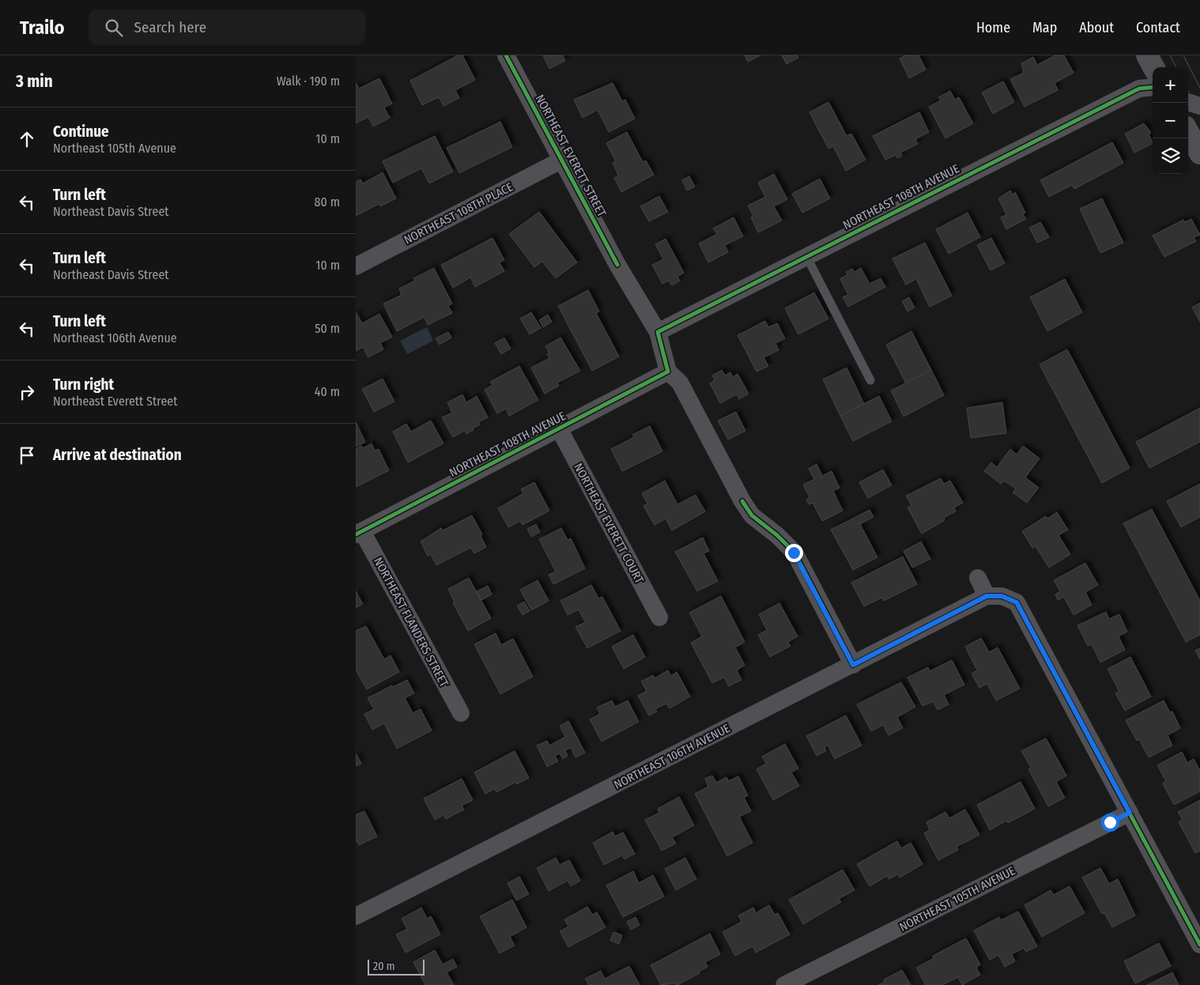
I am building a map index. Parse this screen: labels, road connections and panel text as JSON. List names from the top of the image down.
{
  "streets": {
    "street": [
      "NORTHEAST EVERETT STREET",
      "NORTHEAST 108TH AVENUE",
      "NORTHEAST 108TH PLACE",
      "NORTHEAST EVERETT COURT",
      "NORTHEAST FLANDERS STREET",
      "NORTHEAST 106TH AVENUE",
      "NORTHEAST 105TH AVENUE"
    ]
  },
  "crossings": [
    ["NORTHEAST EVERETT STREET", "NORTHEAST 108TH AVENUE"],
    ["NORTHEAST EVERETT STREET", "NORTHEAST 108TH PLACE"],
    ["NORTHEAST EVERETT STREET", "NORTHEAST 106TH AVENUE"],
    ["NORTHEAST 108TH AVENUE", "NORTHEAST EVERETT COURT"],
    ["NORTHEAST 108TH AVENUE", "NORTHEAST FLANDERS STREET"]
  ],
  "scale_bar": "20 m",
  "page": {
    "header": "Trailo",
    "search": "Search here",
    "nav": [
      "Home",
      "Map",
      "About",
      "Contact"
    ],
    "heading": ["3 min", "Walk · 190 m"],
    "map_buttons": ["+", "−"],
    "list": [
      ["Continue", "Northeast 105th Avenue", "10 m"],
      ["Turn left", "Northeast Davis Street", "80 m"],
      ["Turn left", "Northeast Davis Street", "10 m"],
      ["Turn left", "Northeast 106th Avenue", "50 m"],
      ["Turn right", "Northeast Everett Street", "40 m"],
      "Arrive at destination"
    ],
    "scale": "20 m"
  }
}
